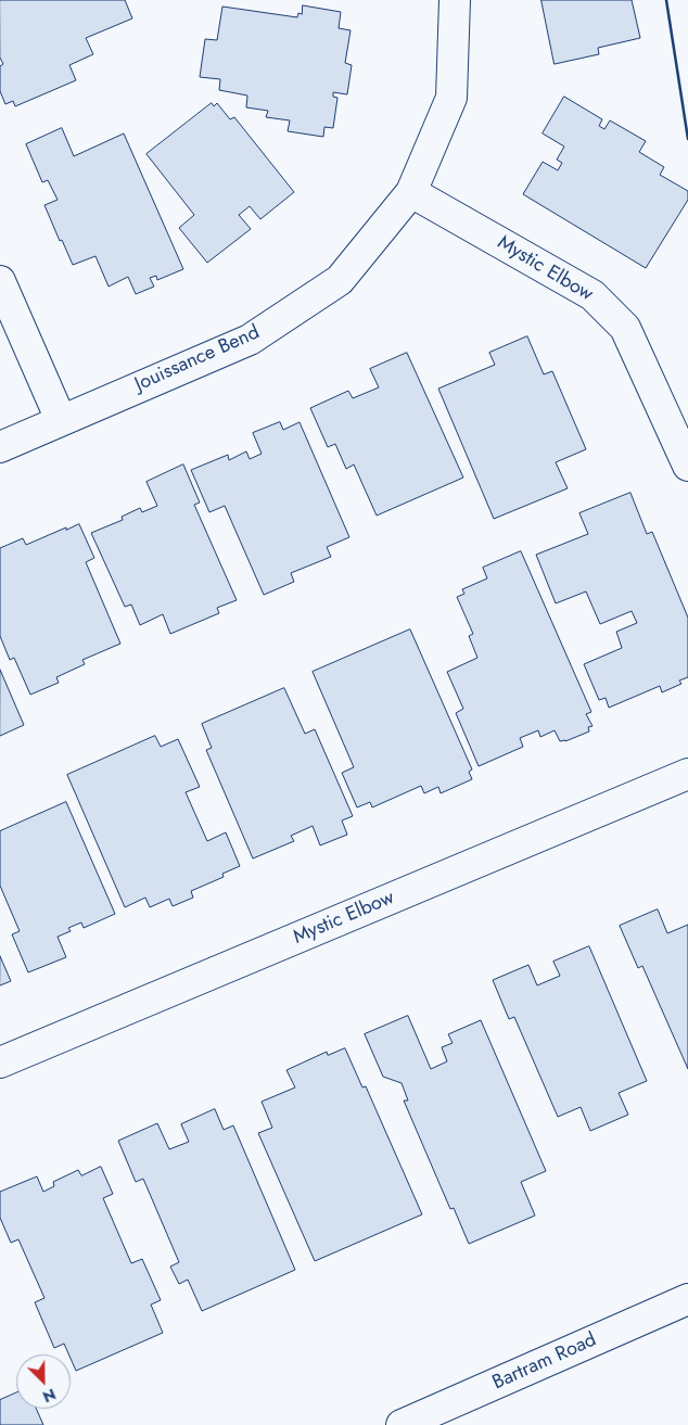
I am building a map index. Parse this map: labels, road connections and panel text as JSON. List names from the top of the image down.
{
  "streets": {
    "street": ["Mystic Elbow", "Jouissance Bend", "Bartram Road"]
  },
  "crossings": [
    ["Mystic Elbow", "Jouissance Bend"]
  ],
  "north": "bottom right"
}
